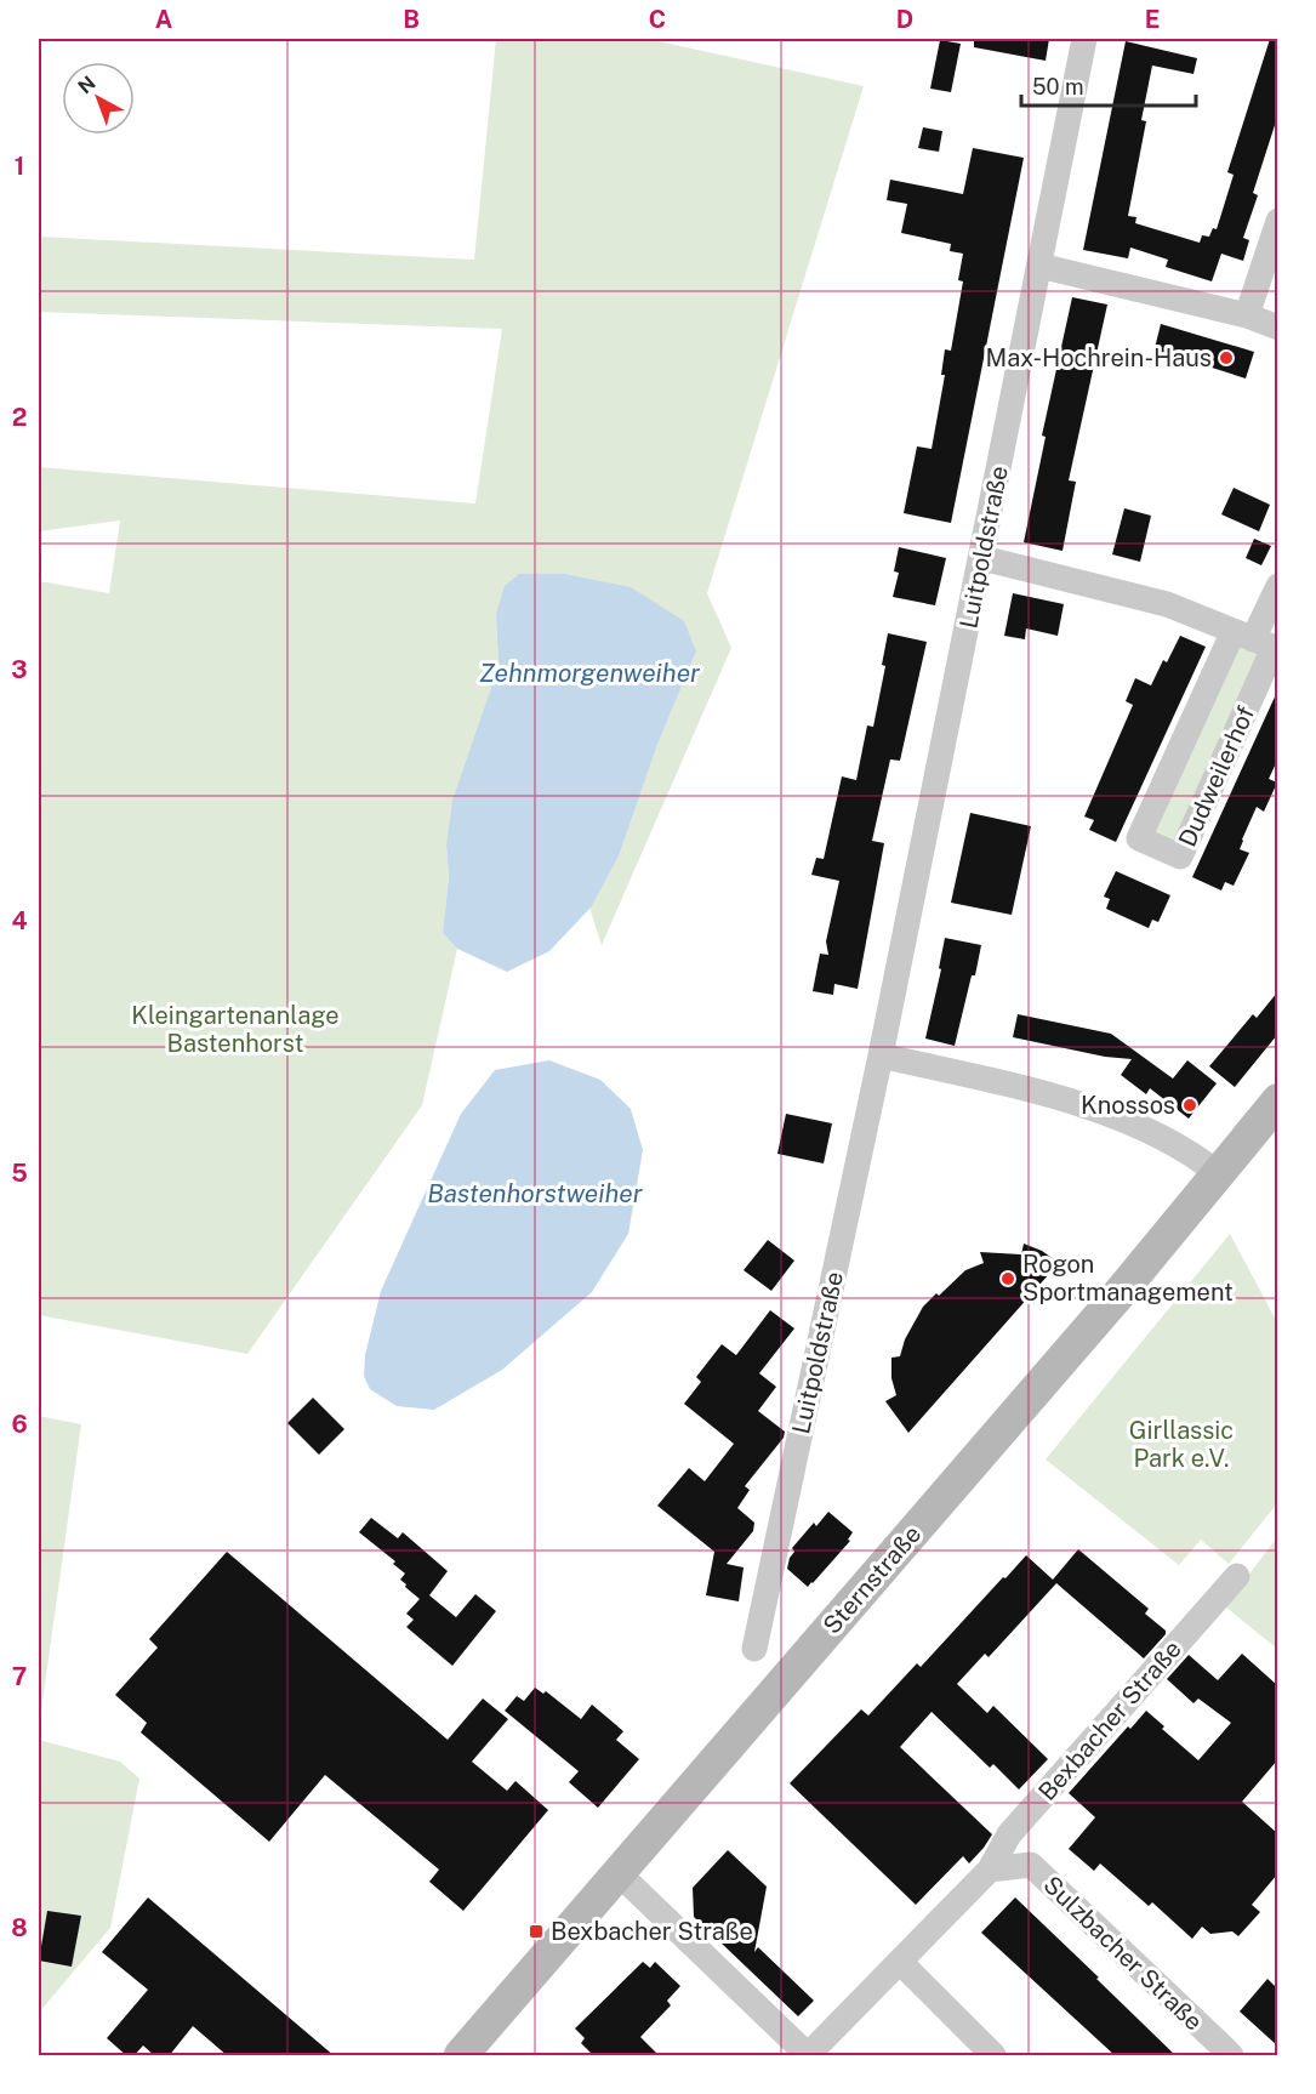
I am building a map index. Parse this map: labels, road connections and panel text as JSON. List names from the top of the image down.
{
  "streets": {
    "main road": ["Sternstraße"],
    "street": [
      "Luitpoldstraße",
      "Dudweilerhof",
      "Bexbacher Straße",
      "Sulzbacher Straße"
    ]
  },
  "crossings": [
    ["Bexbacher Straße", "Sulzbacher Straße"]
  ],
  "water": ["Zehnmorgenweiher", "Bastenhorstweiher"],
  "parks": ["Kleingartenanlage Bastenhorst", "Girllassic Park e.V."],
  "places": {
    "other": ["Max-Hochrein-Haus", "Knossos", "Rogon Sportmanagement"],
    "transit": ["Bexbacher Straße"]
  },
  "scale_bar": "50 m",
  "north": "top left",
  "grid": {
    "columns": [
      "A",
      "B",
      "C",
      "D",
      "E"
    ],
    "rows": [
      "1",
      "2",
      "3",
      "4",
      "5",
      "6",
      "7",
      "8"
    ]
  }
}
